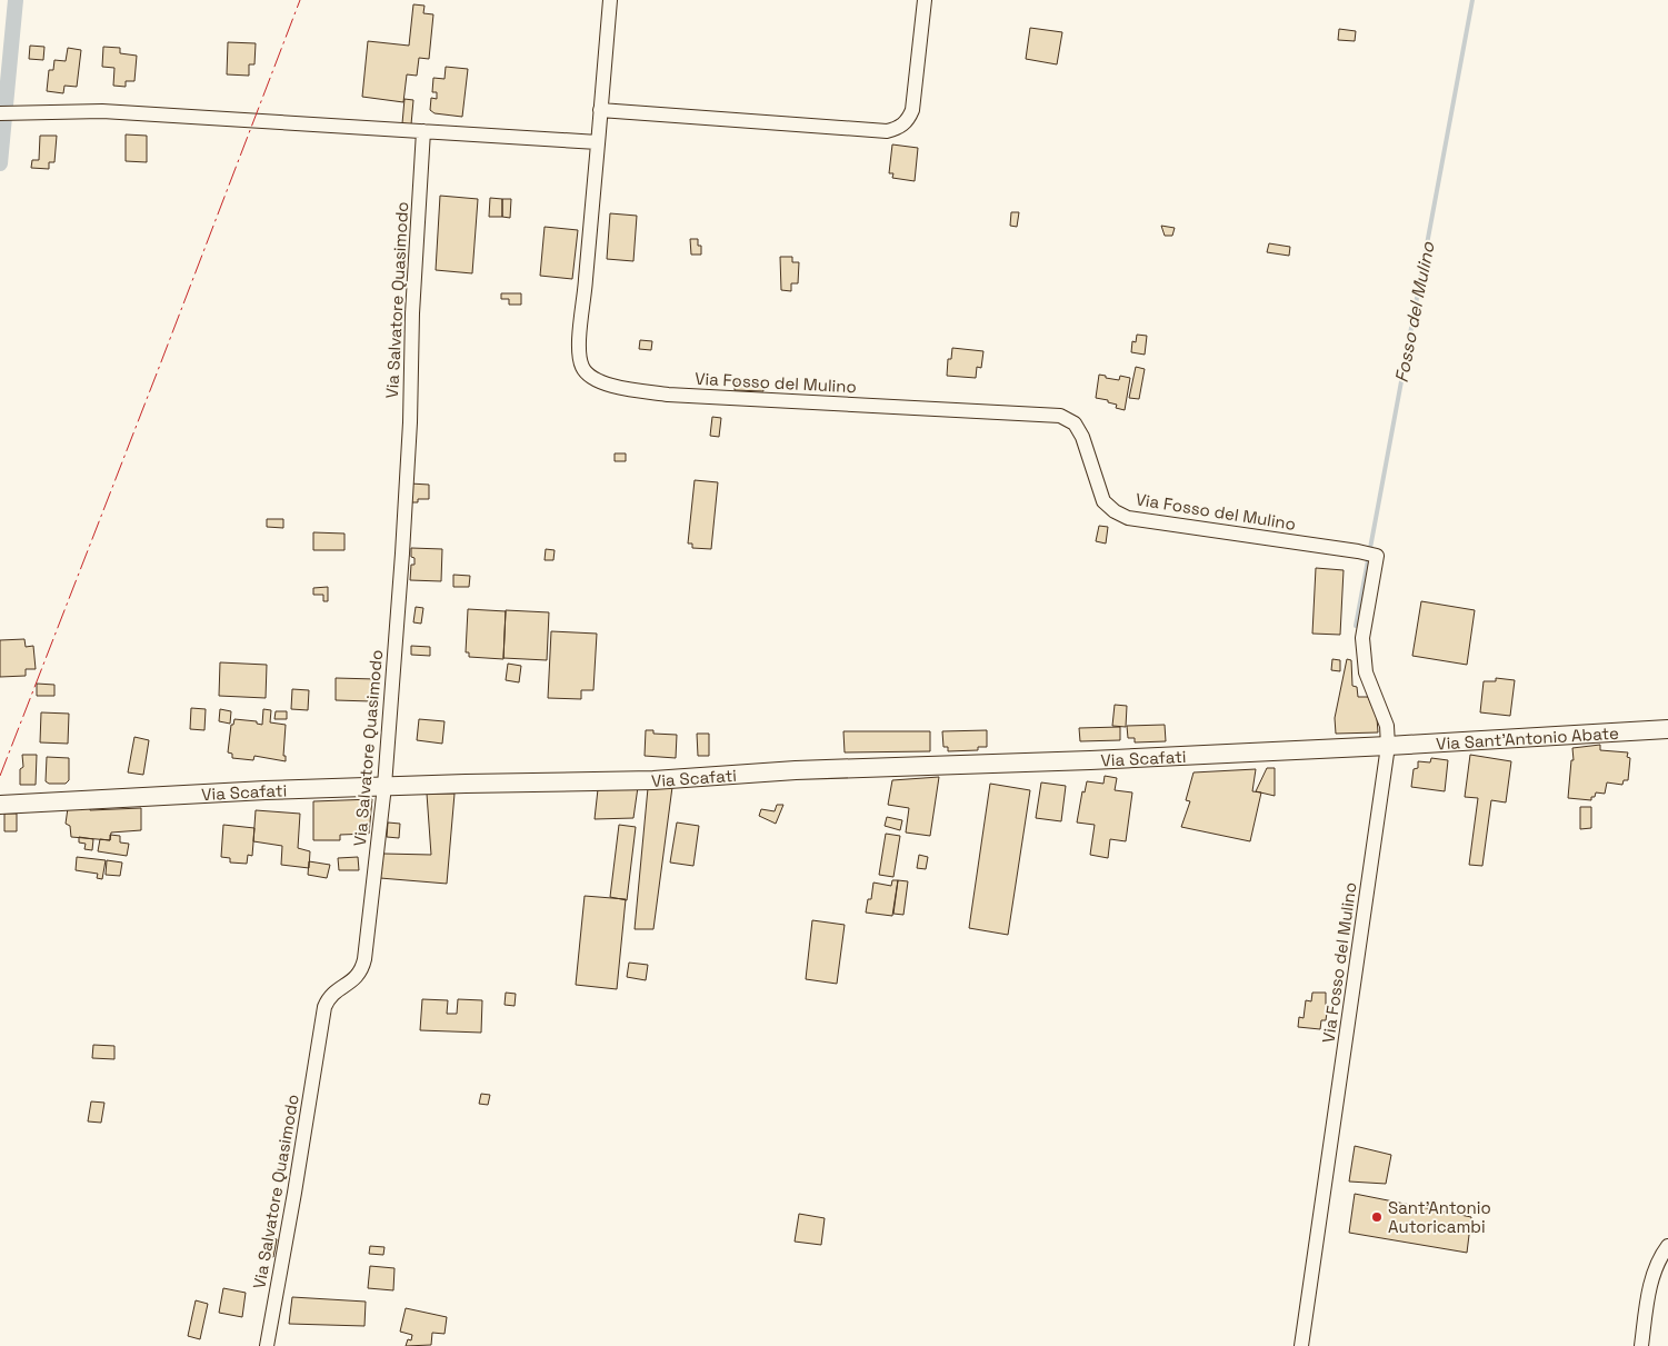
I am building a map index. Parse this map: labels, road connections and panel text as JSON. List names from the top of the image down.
{
  "streets": {
    "street": [
      "Via Salvatore Quasimodo",
      "Via Fosso del Mulino",
      "Via Sant'Antonio Abate",
      "Via Scafati"
    ]
  },
  "crossings": [
    ["Via Salvatore Quasimodo", "Via Scafati"],
    ["Via Fosso del Mulino", "Via Sant'Antonio Abate"],
    ["Via Fosso del Mulino", "Via Scafati"],
    ["Via Sant'Antonio Abate", "Via Scafati"]
  ],
  "water": ["Fosso del Mulino"],
  "places": ["Sant'Antonio Autoricambi"]
}
